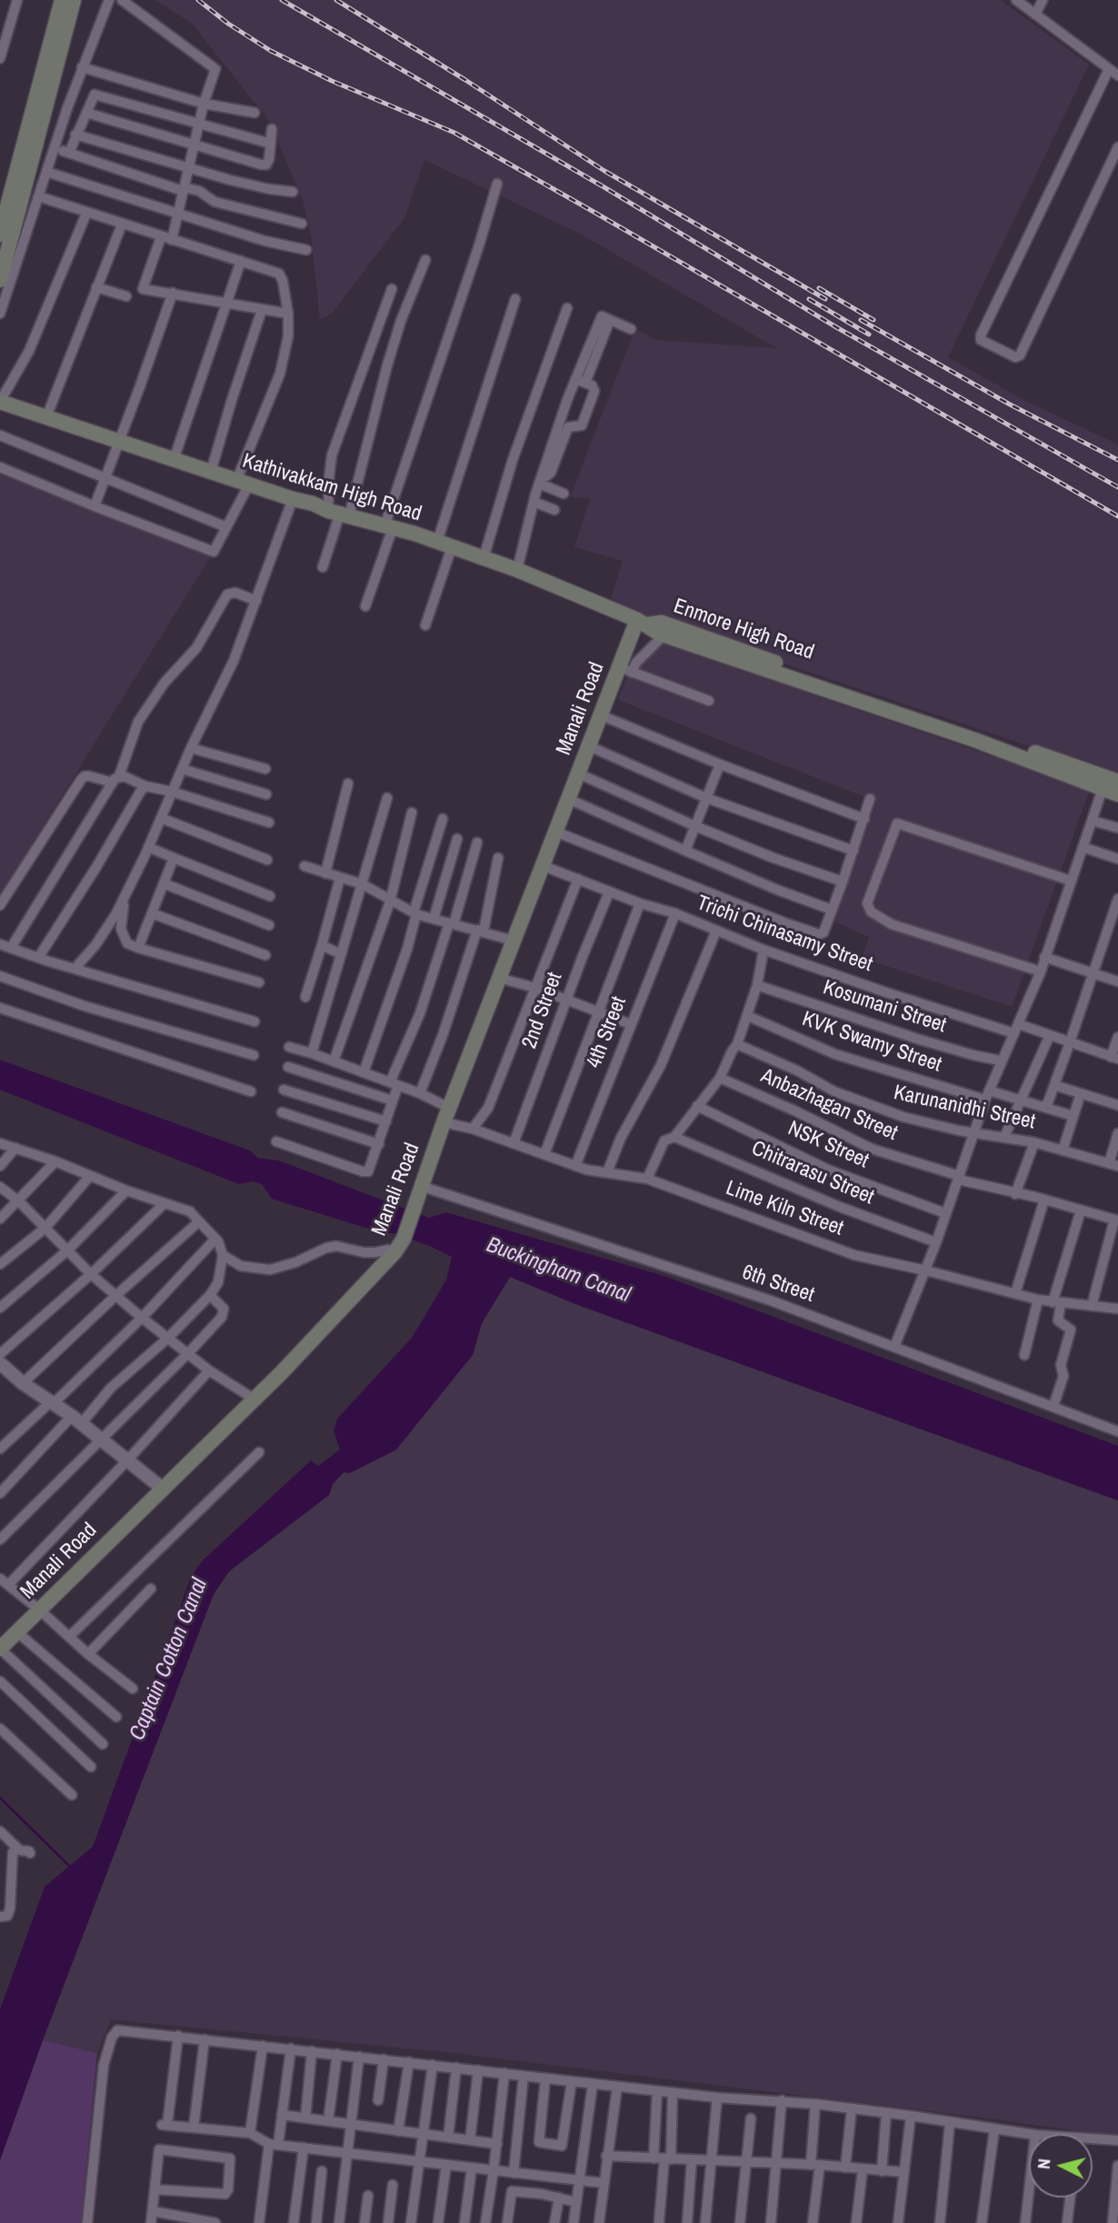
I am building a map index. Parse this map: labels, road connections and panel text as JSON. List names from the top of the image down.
{
  "streets": {
    "main road": ["Kathivakkam High Road", "Enmore High Road", "Manali Road"],
    "street": [
      "Trichi Chinasamy Street",
      "Kosumani Street",
      "2nd Street",
      "4th Street",
      "KVK Swamy Street",
      "Anbazhagan Street",
      "Karunanidhi Street",
      "NSK Street",
      "Chitrarasu Street",
      "Lime Kiln Street",
      "6th Street"
    ]
  },
  "crossings": [
    ["Kathivakkam High Road", "Enmore High Road"],
    ["Kathivakkam High Road", "Manali Road"],
    ["Enmore High Road", "Manali Road"],
    ["Manali Road", "Trichi Chinasamy Street"],
    ["Manali Road", "Lime Kiln Street"],
    ["Manali Road", "6th Street"],
    ["Trichi Chinasamy Street", "2nd Street"],
    ["Trichi Chinasamy Street", "4th Street"],
    ["2nd Street", "Lime Kiln Street"],
    ["4th Street", "Lime Kiln Street"]
  ],
  "water": ["Buckingham Canal", "Captain Cotton Canal"],
  "north": "left"
}
